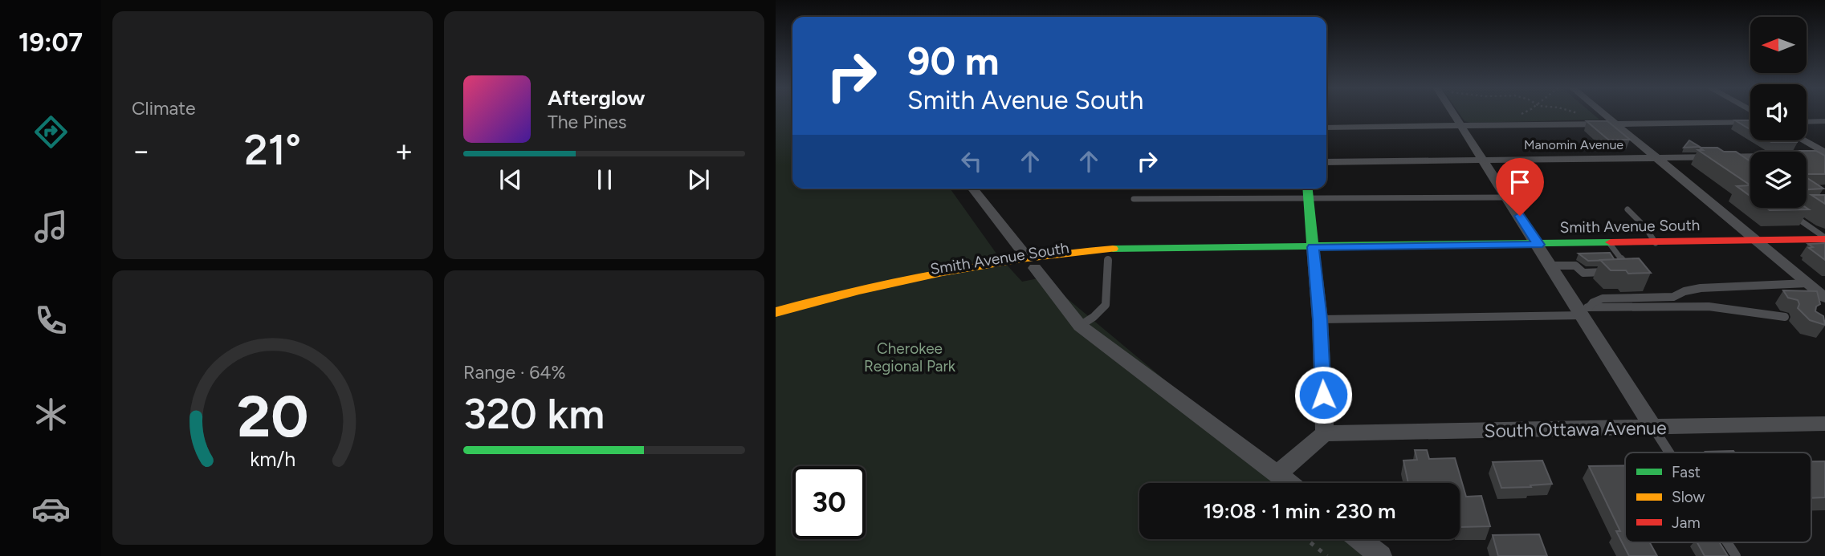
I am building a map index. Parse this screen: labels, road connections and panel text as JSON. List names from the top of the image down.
{
  "streets": {
    "main road": ["Smith Avenue South"],
    "street": ["Manomin Avenue", "South Ottawa Avenue"]
  },
  "parks": ["Cherokee Regional Park"],
  "legend": ["Fast", "Slow", "Jam"],
  "north": "left",
  "page": {
    "tabs": "19:07",
    "tile": [
      "Climate",
      ["Range · 64%", "320 km"]
    ],
    "turn": ["90 m", "Smith Avenue South"],
    "song": ["Afterglow", "The Pines"],
    "heat": ["−", "21°", "+"],
    "limit": "30",
    "trip": "19:08 · 1 min · 230 m",
    "gauge": ["20", "km/h"]
  }
}
